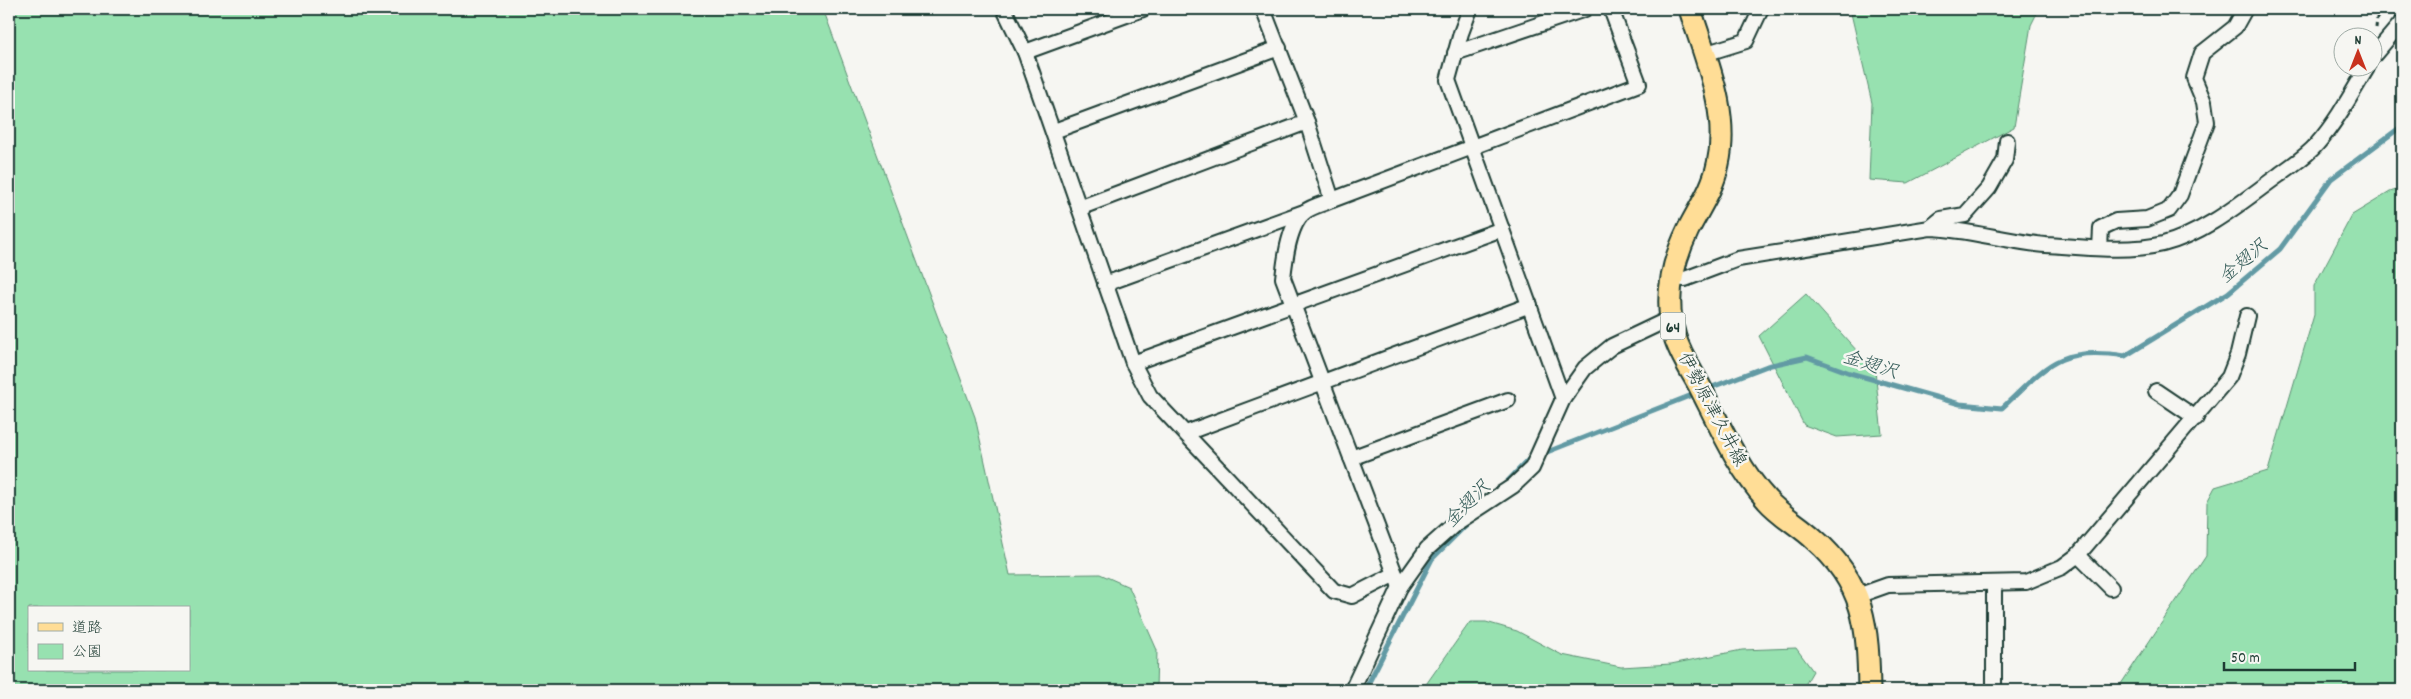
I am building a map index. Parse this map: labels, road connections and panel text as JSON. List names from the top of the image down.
{
  "streets": {
    "main road": ["64", "伊勢原津久井線"]
  },
  "water": ["金翅沢"],
  "legend": ["道路", "公園"],
  "scale_bar": "50 m",
  "north": "top"
}
